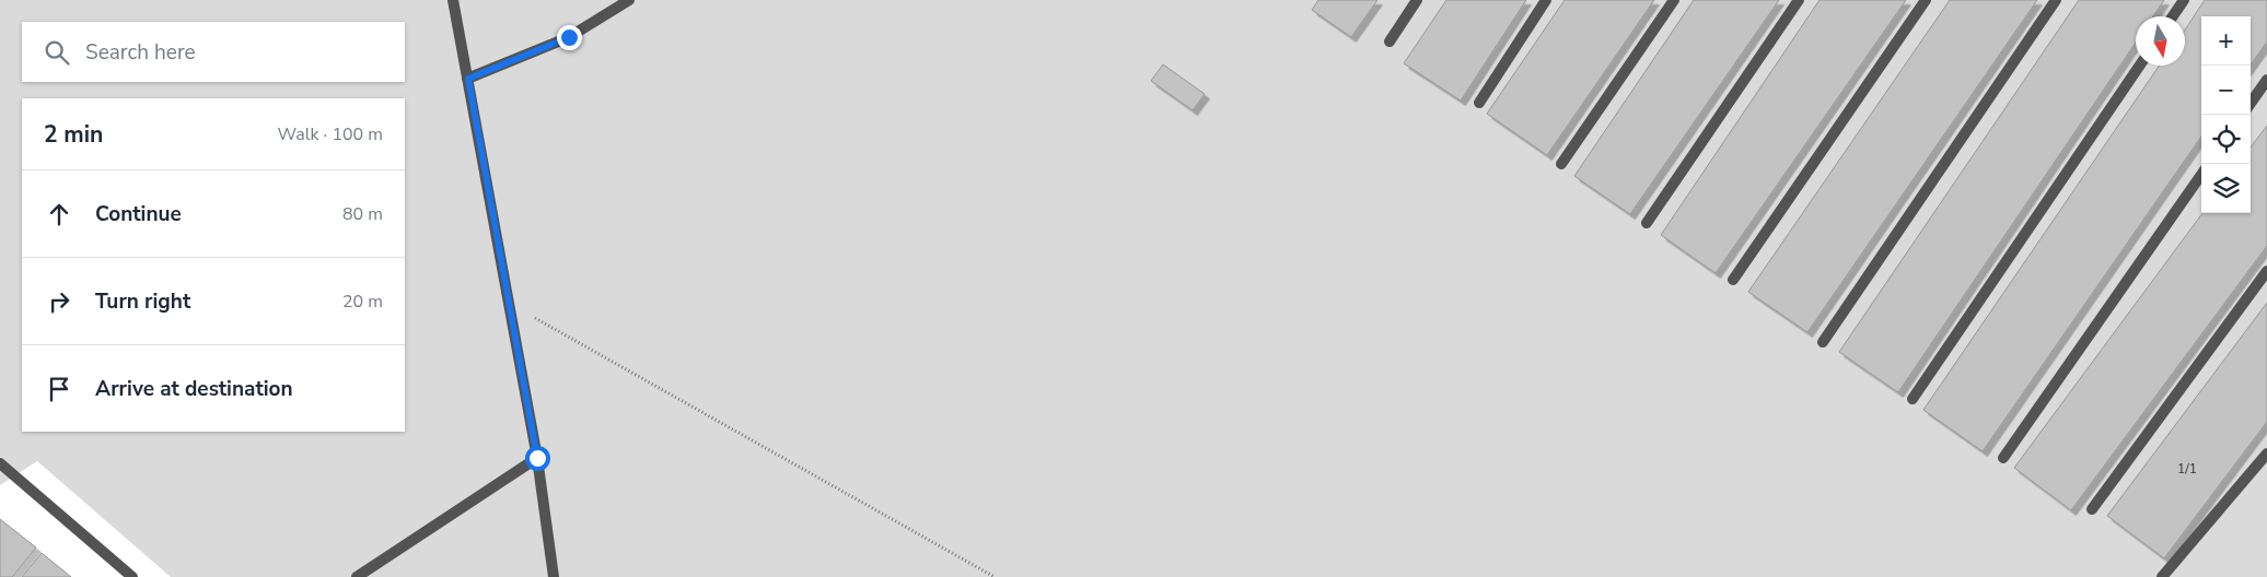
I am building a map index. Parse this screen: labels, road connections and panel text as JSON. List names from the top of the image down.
{
  "house_numbers": ["1/1"],
  "north": "bottom",
  "page": {
    "map_buttons": ["+", "−"],
    "search": "Search here",
    "heading": ["2 min", "Walk · 100 m"],
    "list": [
      ["Continue", "80 m"],
      ["Turn right", "20 m"],
      "Arrive at destination"
    ]
  }
}
